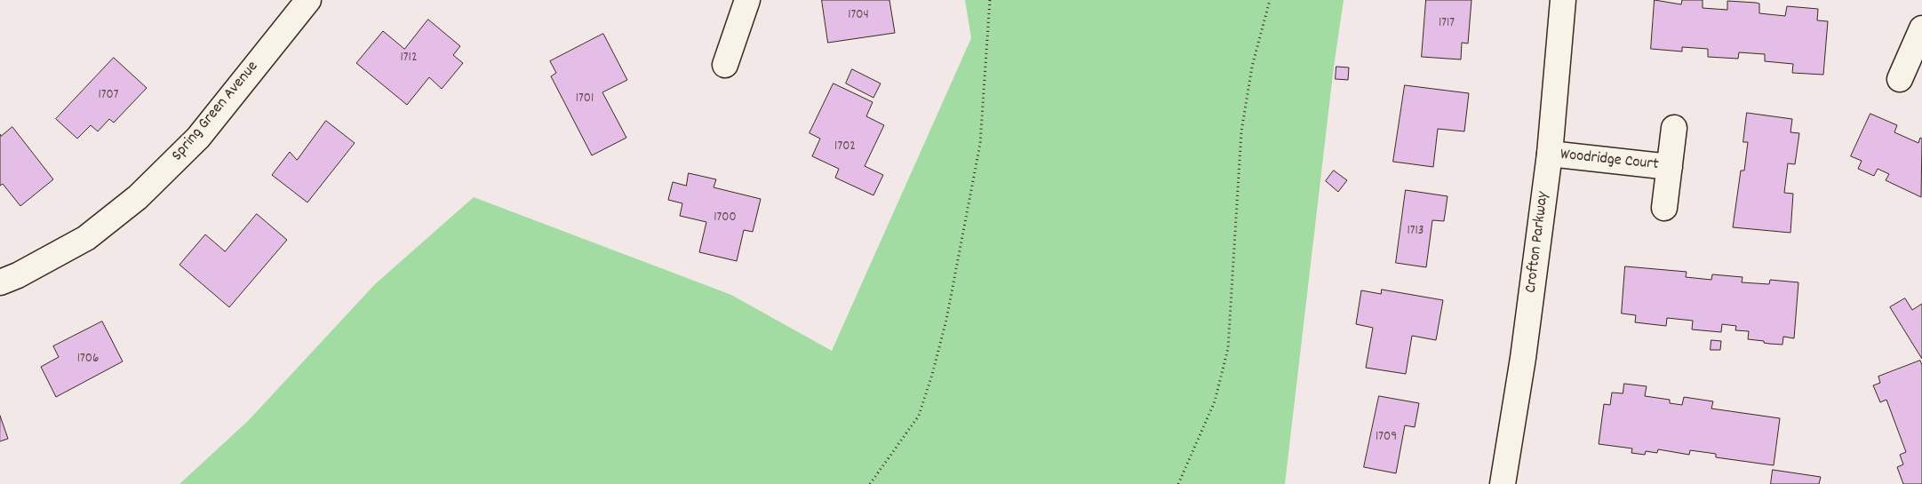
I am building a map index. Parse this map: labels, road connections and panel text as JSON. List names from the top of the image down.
{
  "streets": {
    "street": ["Spring Green Avenue", "Woodridge Court", "Crofton Parkway"]
  },
  "crossings": [
    ["Woodridge Court", "Crofton Parkway"]
  ],
  "house_numbers": [
    "1704",
    "1717",
    "1712",
    "1707",
    "1701",
    "1702",
    "1700",
    "1713",
    "1706",
    "1709"
  ]
}
